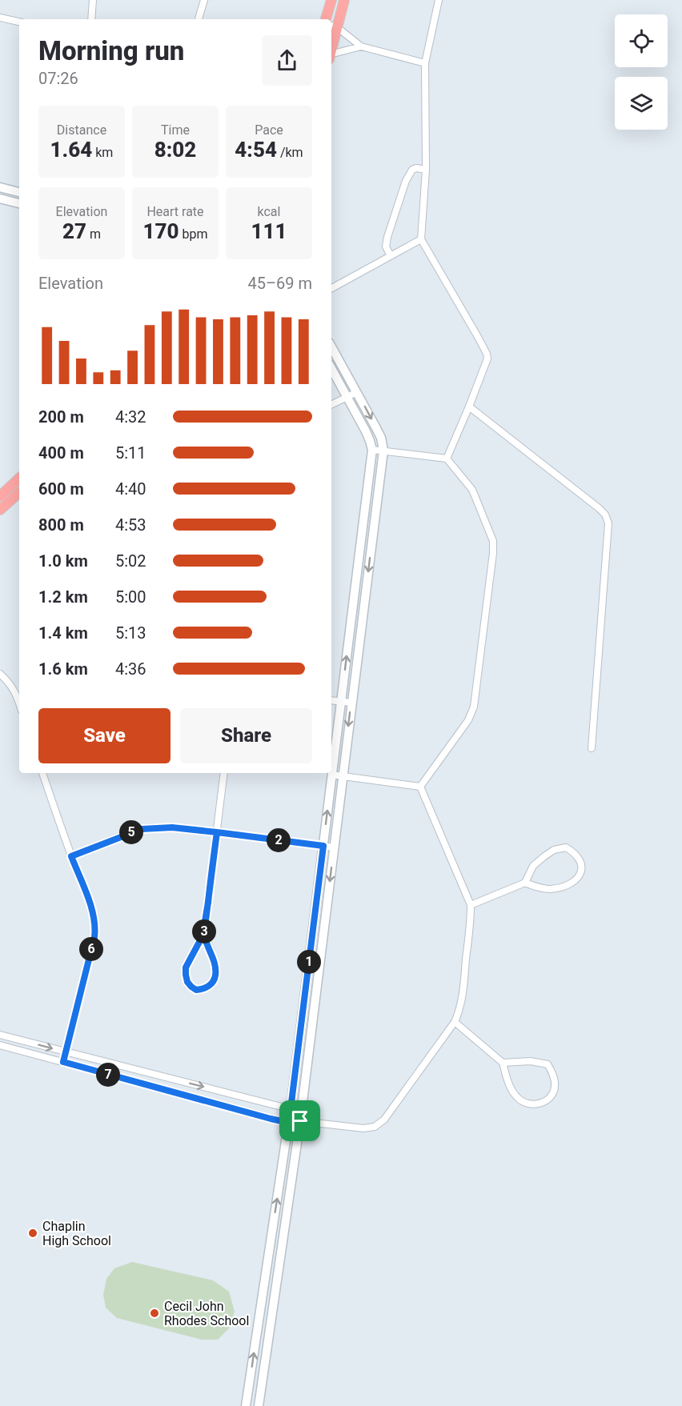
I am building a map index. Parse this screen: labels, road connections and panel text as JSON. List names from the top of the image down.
{
  "places": ["Chaplin High School", "Cecil John Rhodes School"],
  "page": {
    "heading": ["Morning run", "07:26"],
    "stats": [
      ["Distance", "1.64 km"],
      ["Time", "8:02"],
      ["Pace", "4:54 /km"],
      ["Elevation", "27 m"],
      ["Heart rate", "170 bpm"],
      ["kcal", "111"]
    ],
    "chart": ["Elevation", "45–69 m"],
    "list": [
      {
        "name": "200 m",
        "note": "4:32"
      },
      {
        "name": "400 m",
        "note": "5:11"
      },
      {
        "name": "600 m",
        "note": "4:40"
      },
      {
        "name": "800 m",
        "note": "4:53"
      },
      {
        "name": "1.0 km",
        "note": "5:02"
      },
      {
        "name": "1.2 km",
        "note": "5:00"
      },
      {
        "name": "1.4 km",
        "note": "5:13"
      },
      {
        "name": "1.6 km",
        "note": "4:36"
      }
    ],
    "buttons": ["Save", "Share"],
    "pins": [
      "5",
      "2",
      "3",
      "6",
      "1",
      "7"
    ]
  }
}
